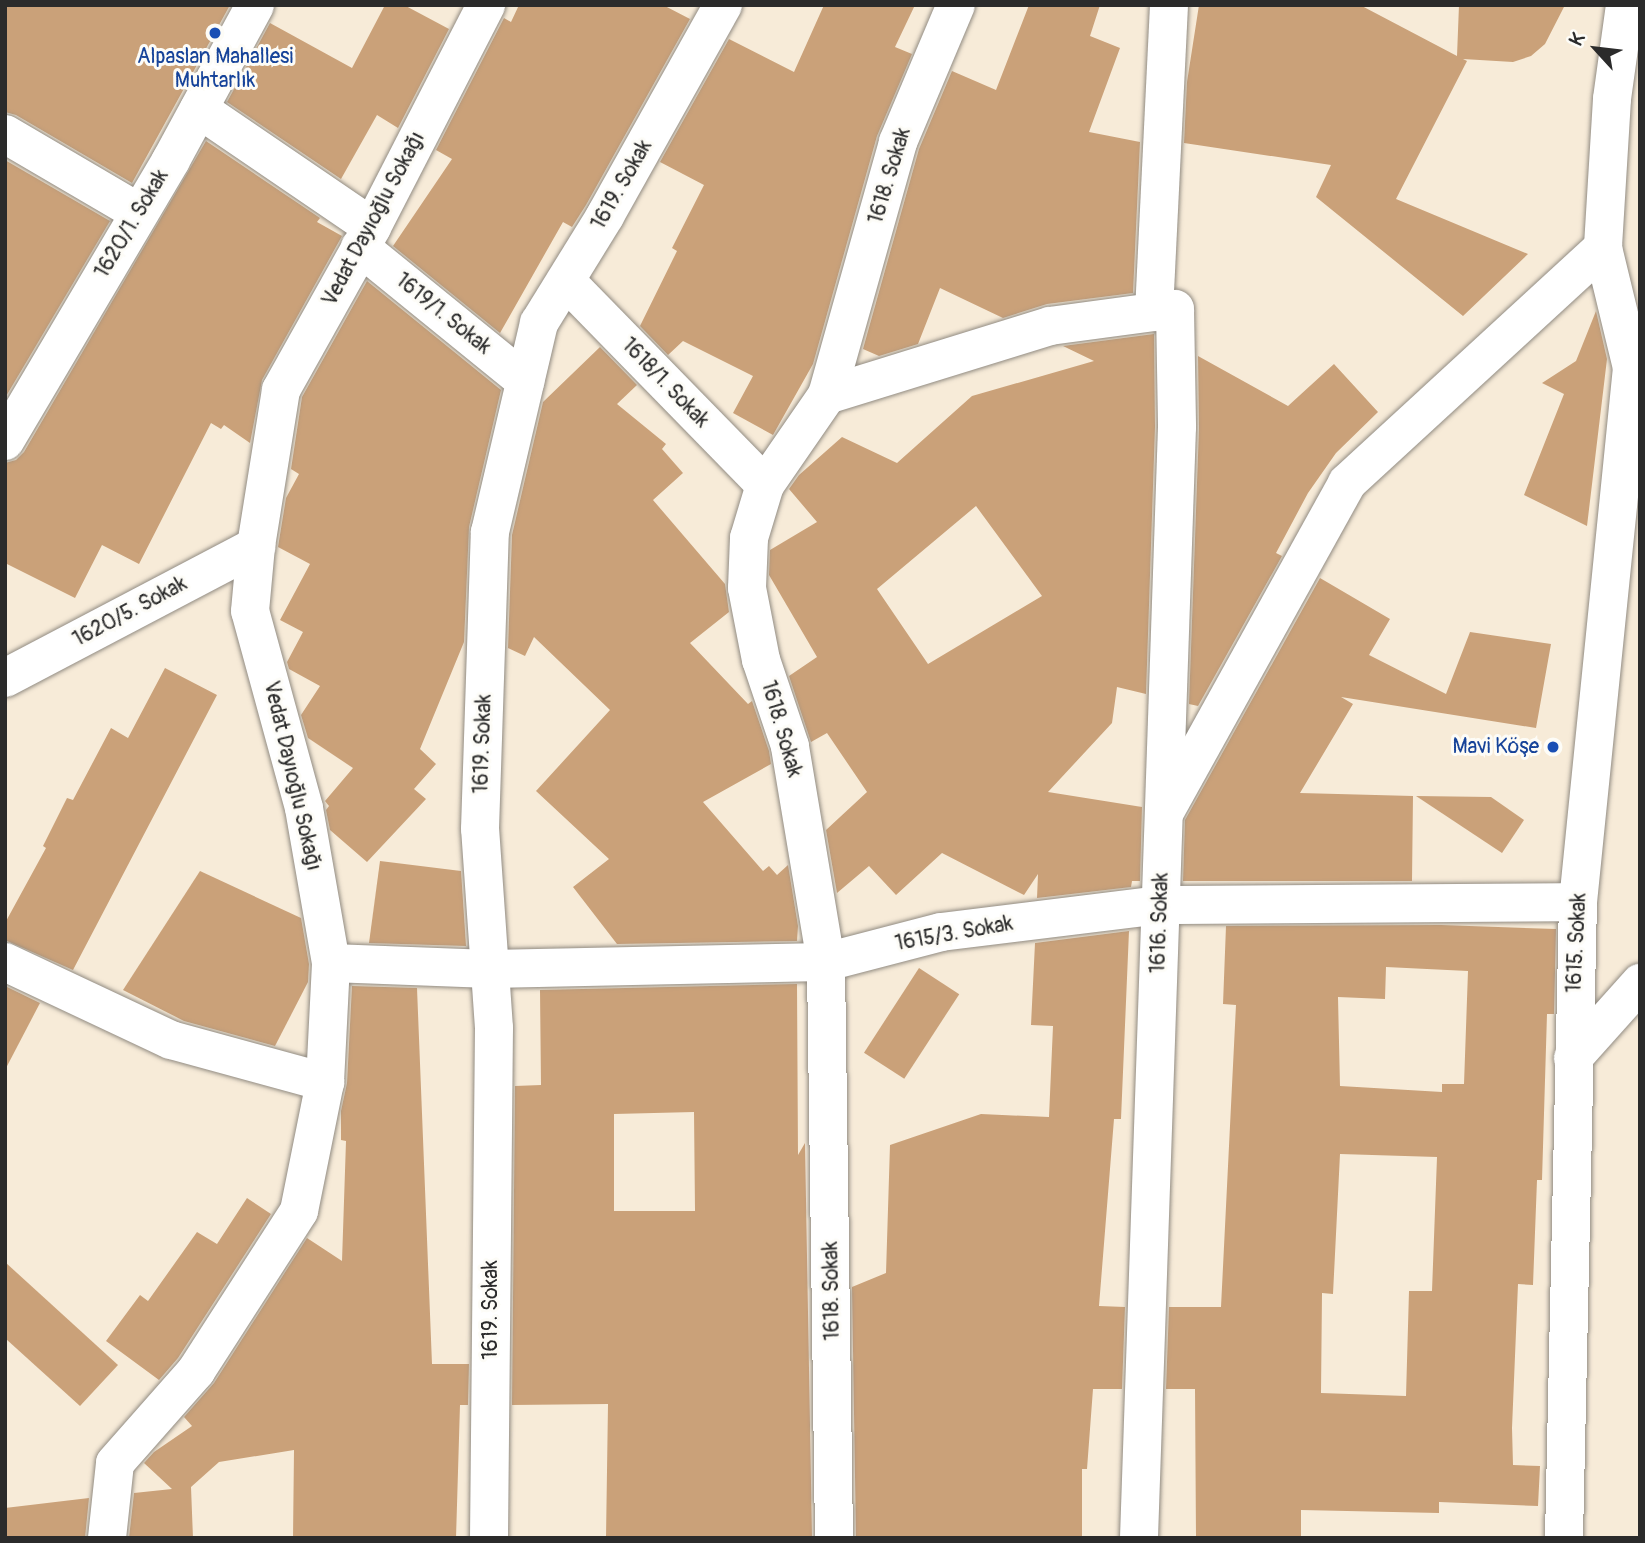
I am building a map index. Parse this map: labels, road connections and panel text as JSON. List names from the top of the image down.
{
  "streets": {
    "street": [
      "1618. Sokak",
      "1619. Sokak",
      "Vedat Dayıoğlu Sokağı",
      "1620/1. Sokak",
      "1619/1. Sokak",
      "1618/1. Sokak",
      "1620/5. Sokak",
      "1616. Sokak",
      "1615/3. Sokak",
      "1615. Sokak"
    ]
  },
  "crossings": [
    ["1618. Sokak", "1618/1. Sokak"],
    ["1618. Sokak", "1615/3. Sokak"],
    ["1619. Sokak", "1619/1. Sokak"],
    ["1619. Sokak", "1618/1. Sokak"],
    ["1619. Sokak", "1615/3. Sokak"],
    ["Vedat Dayıoğlu Sokağı", "1619/1. Sokak"],
    ["Vedat Dayıoğlu Sokağı", "1620/5. Sokak"],
    ["Vedat Dayıoğlu Sokağı", "1615/3. Sokak"],
    ["1620/1. Sokak", "1619/1. Sokak"],
    ["1616. Sokak", "1615/3. Sokak"],
    ["1615/3. Sokak", "1615. Sokak"]
  ],
  "places": ["Alpaslan Mahallesi Muhtarlık", "Mavi Köşe"],
  "north": "top left"
}
